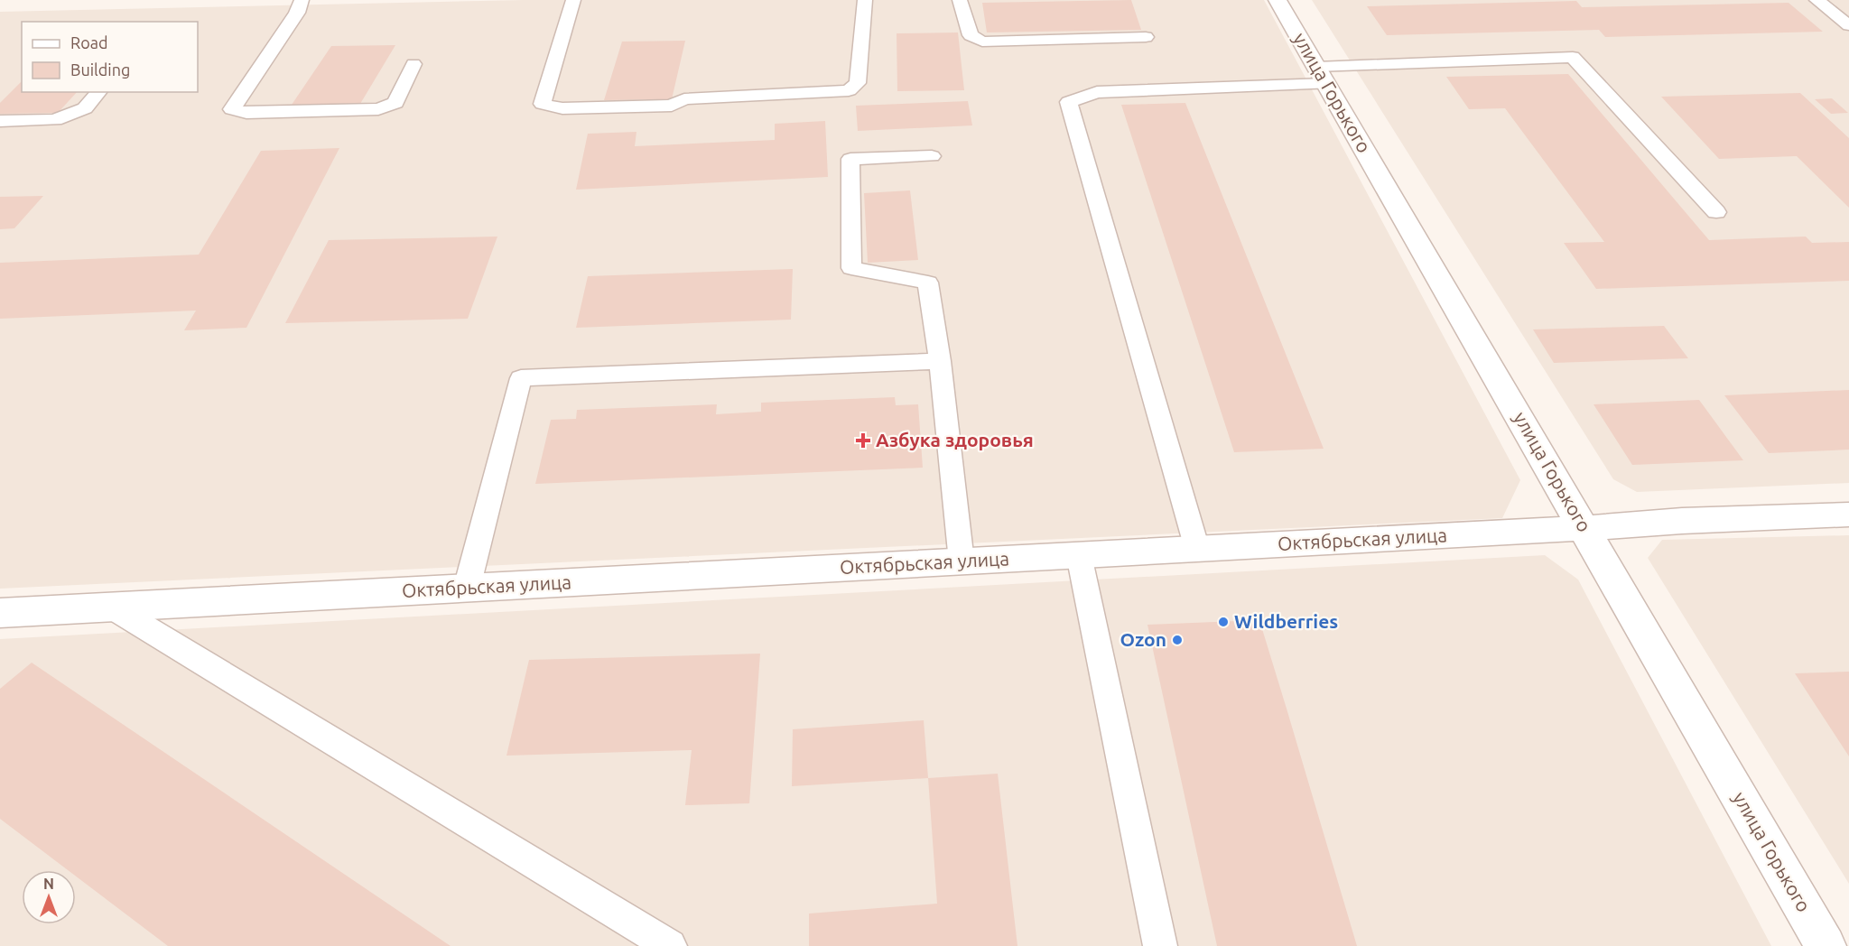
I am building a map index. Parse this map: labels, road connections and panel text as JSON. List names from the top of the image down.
{
  "streets": {
    "street": ["улица Горького", "Октябрьская улица"]
  },
  "crossings": [
    ["улица Горького", "Октябрьская улица"]
  ],
  "places": {
    "health": ["Азбука здоровья"],
    "other": ["Wildberries", "Ozon"]
  },
  "legend": ["Road", "Building"],
  "north": "top"
}
